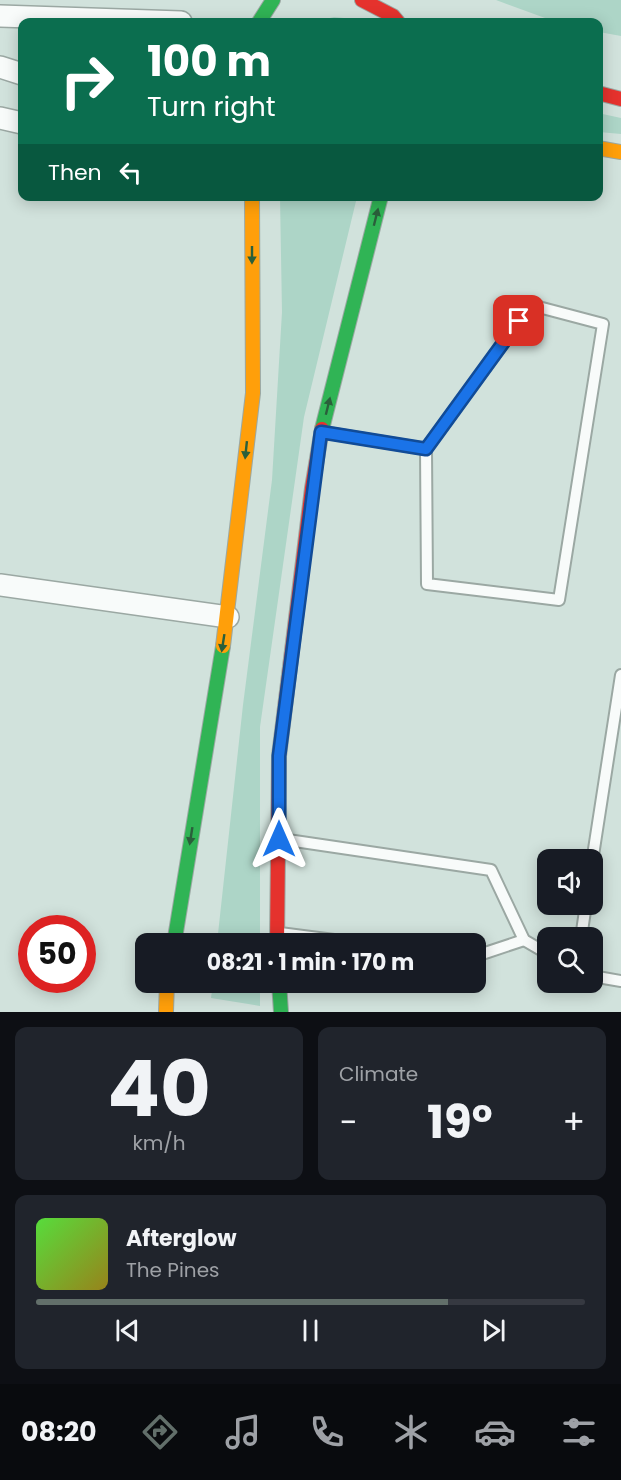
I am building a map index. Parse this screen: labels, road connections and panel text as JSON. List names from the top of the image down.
{
  "page": {
    "turn": ["100 m", "Turn right"],
    "then": "Then",
    "limit": "50",
    "trip": "08:21 · 1 min · 170 m",
    "tile": [
      ["40", "km/h"],
      "Climate"
    ],
    "heat": ["−", "19°", "+"],
    "song": ["Afterglow", "The Pines"],
    "tabs": "08:20"
  }
}
